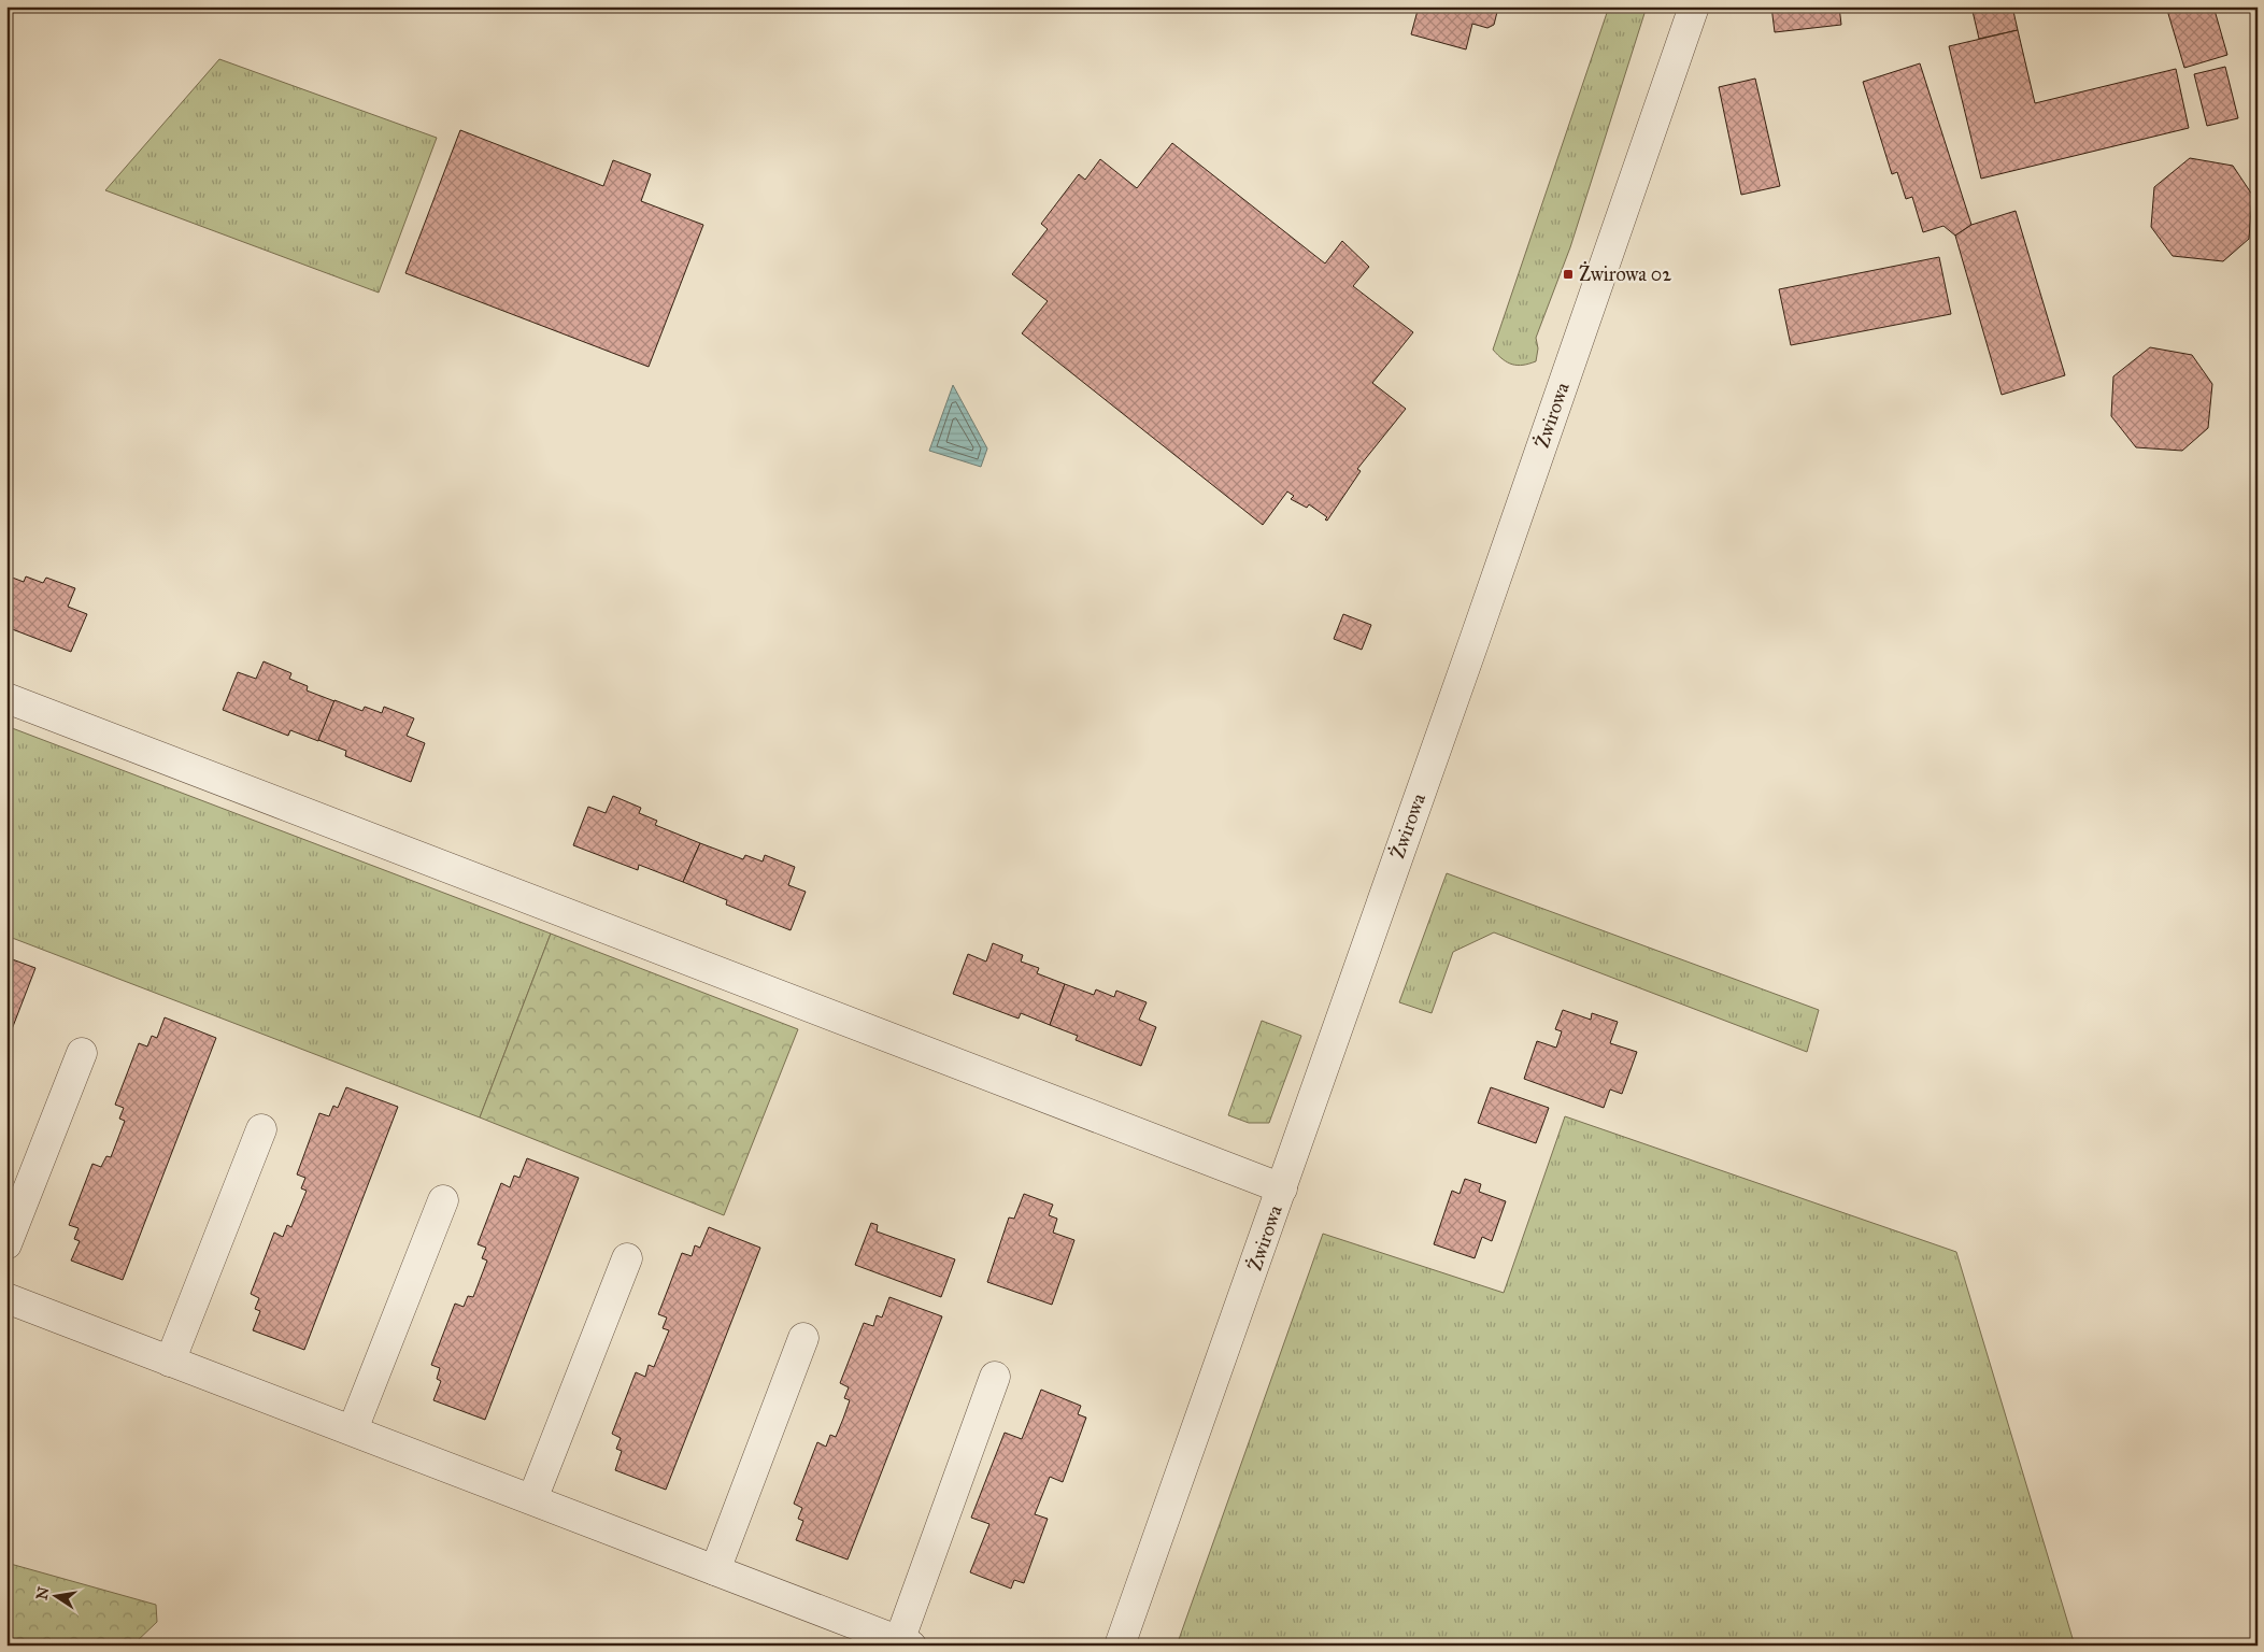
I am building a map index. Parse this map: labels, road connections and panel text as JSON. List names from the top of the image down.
{
  "streets": {
    "street": ["Żwirowa"]
  },
  "places": {
    "transit": ["Żwirowa 02"]
  },
  "north": "left"
}
